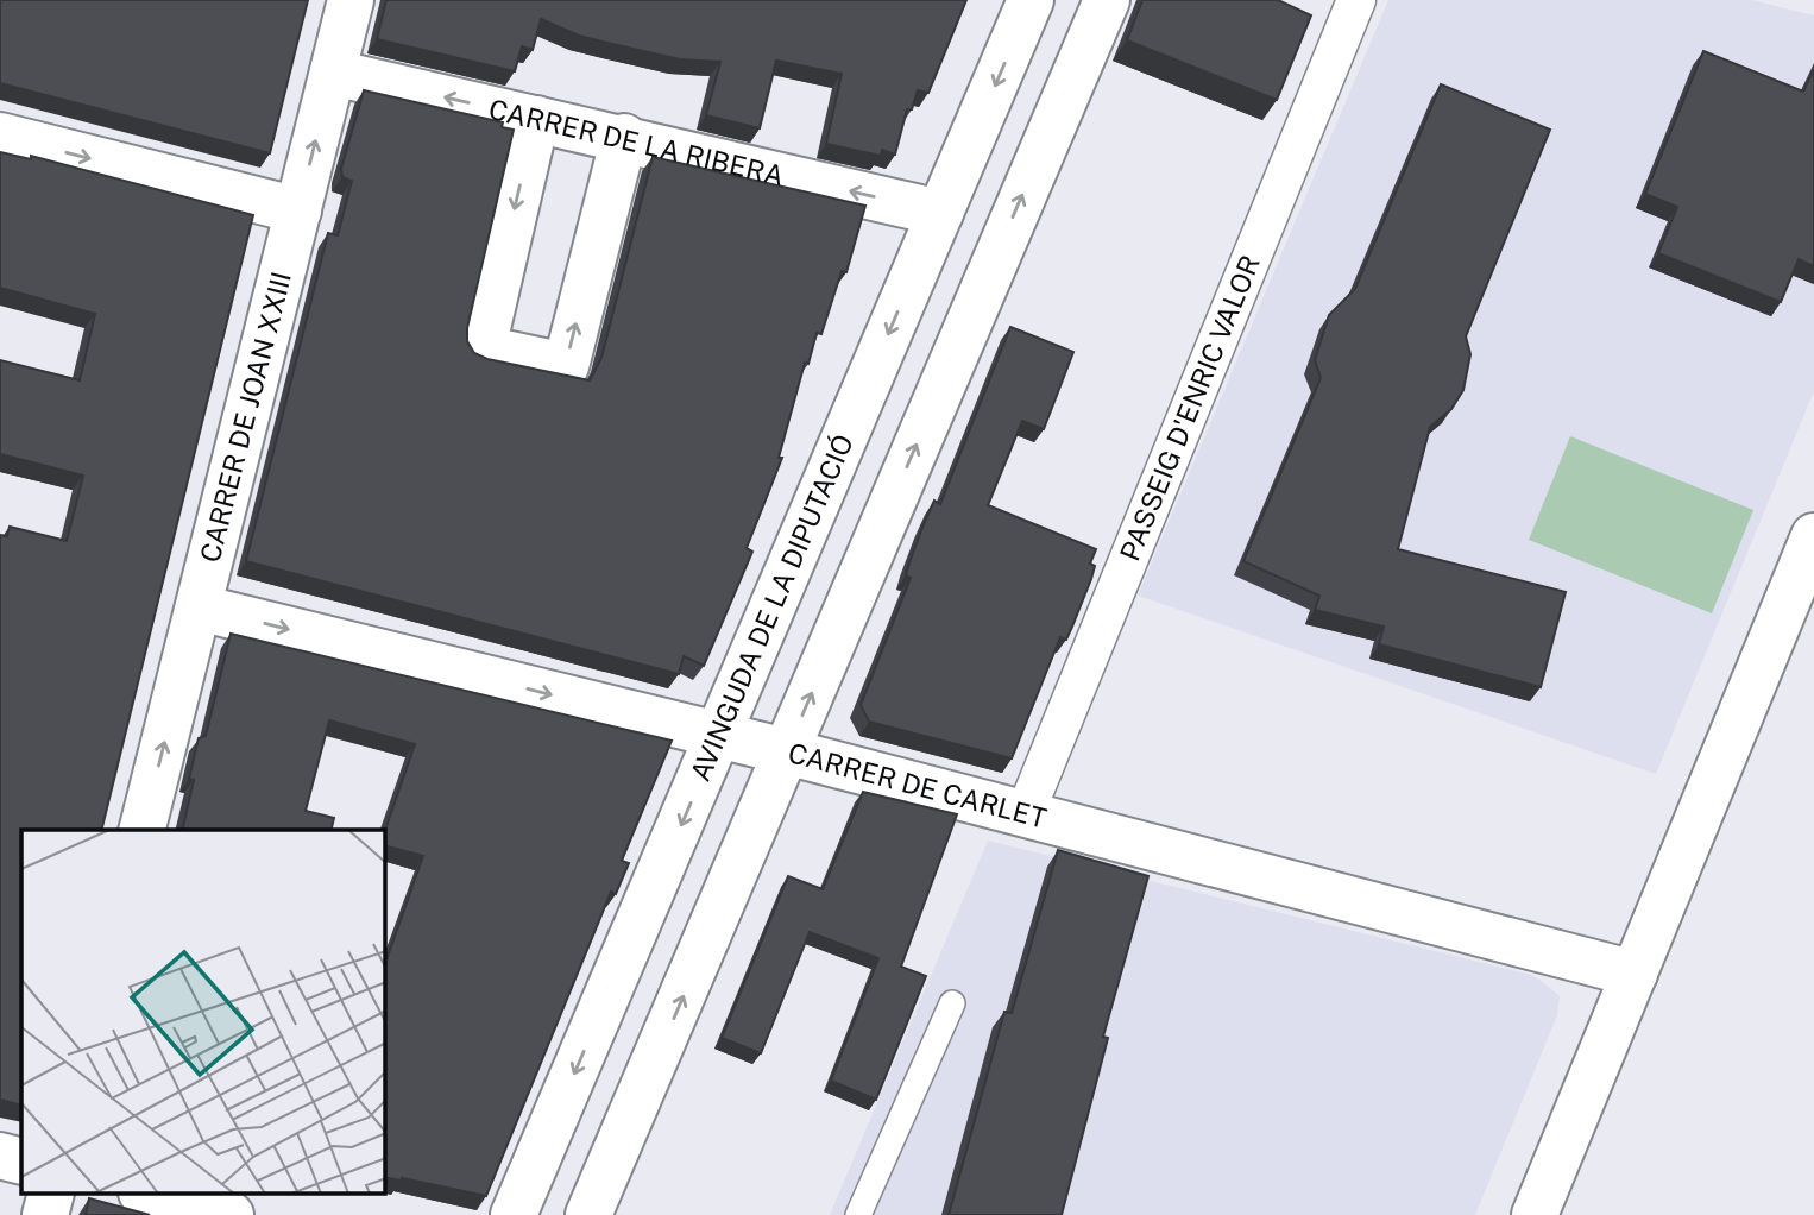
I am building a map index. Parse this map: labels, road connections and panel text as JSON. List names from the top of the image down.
{
  "streets": {
    "street": [
      "CARRER DE LA RIBERA",
      "PASSEIG D'ENRIC VALOR",
      "CARRER DE JOAN XXIII",
      "AVINGUDA DE LA DIPUTACIÓ",
      "CARRER DE CARLET"
    ]
  },
  "crossings": [
    ["CARRER DE LA RIBERA", "CARRER DE JOAN XXIII"],
    ["CARRER DE LA RIBERA", "AVINGUDA DE LA DIPUTACIÓ"],
    ["PASSEIG D'ENRIC VALOR", "CARRER DE CARLET"],
    ["CARRER DE JOAN XXIII", "CARRER DE CARLET"],
    ["AVINGUDA DE LA DIPUTACIÓ", "CARRER DE CARLET"]
  ],
  "one_way": ["CARRER DE LA RIBERA", "CARRER DE JOAN XXIII", "CARRER DE CARLET"]
}
